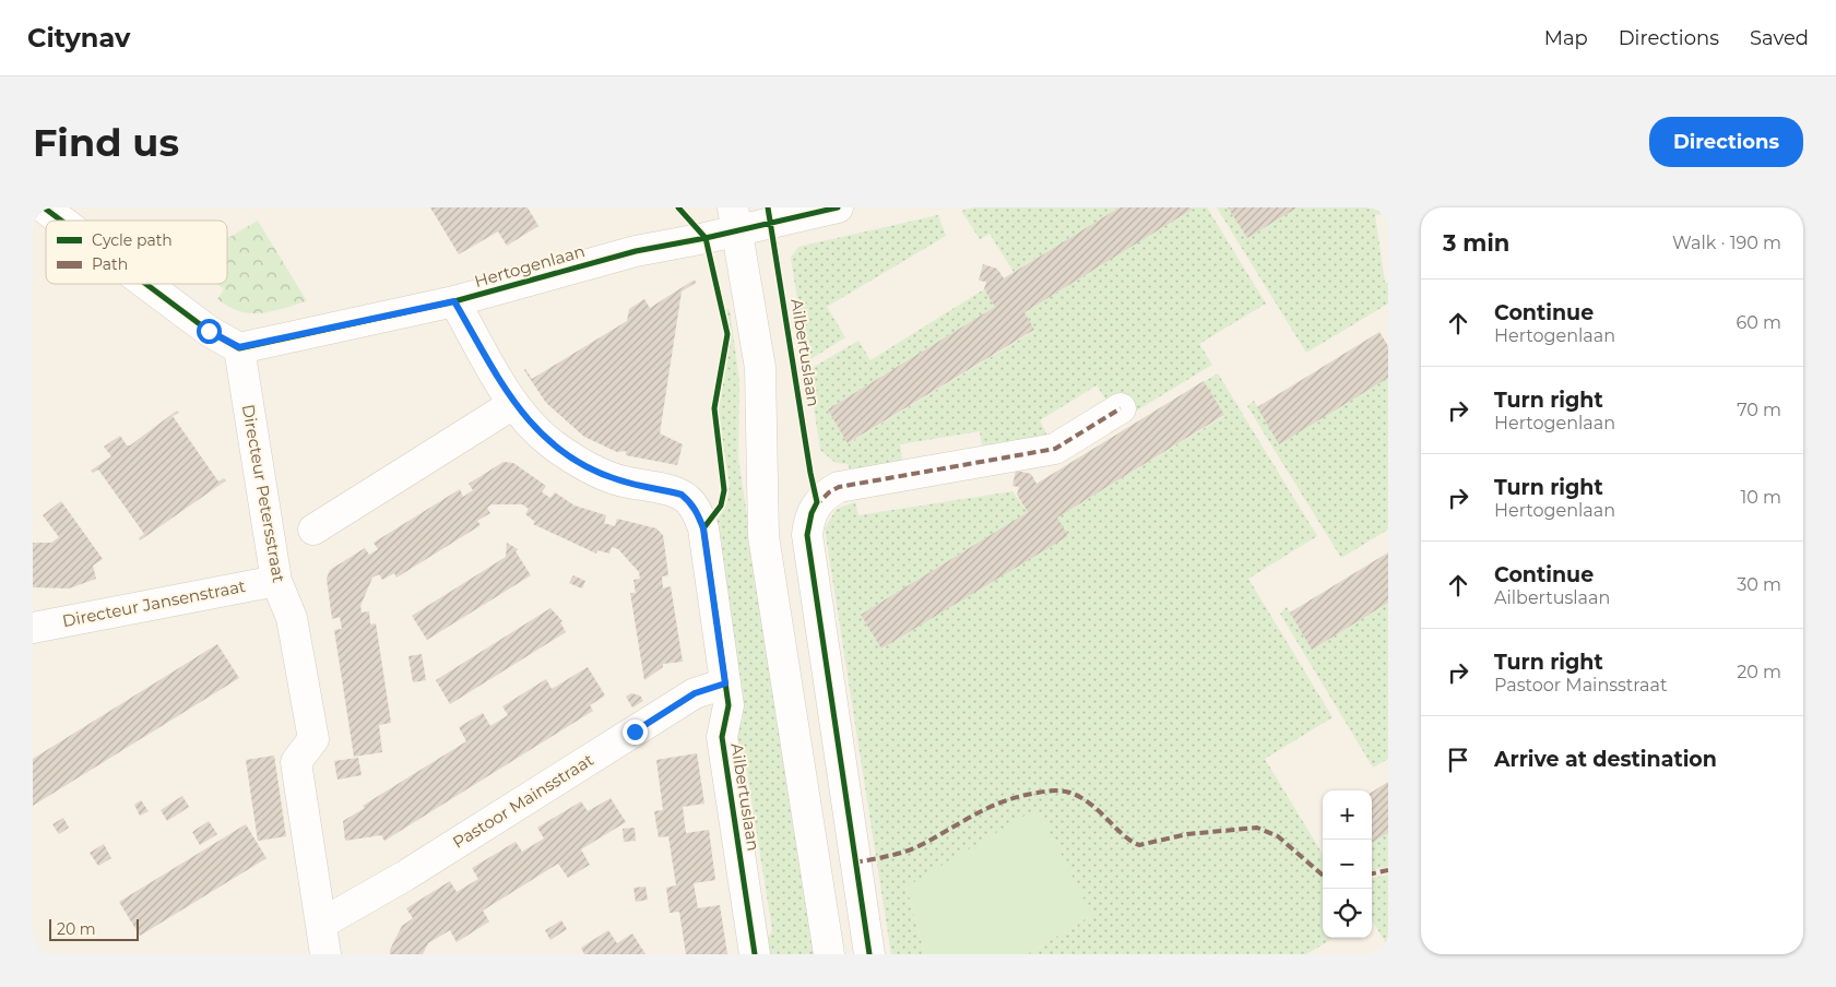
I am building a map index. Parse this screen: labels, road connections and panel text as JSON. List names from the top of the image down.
{
  "streets": {
    "street": [
      "Hertogenlaan",
      "Ailbertuslaan",
      "Directeur Petersstraat",
      "Directeur Jansenstraat",
      "Pastoor Mainsstraat"
    ]
  },
  "crossings": [
    ["Hertogenlaan", "Directeur Petersstraat"],
    ["Ailbertuslaan", "Pastoor Mainsstraat"],
    ["Directeur Petersstraat", "Directeur Jansenstraat"],
    ["Directeur Petersstraat", "Pastoor Mainsstraat"]
  ],
  "legend": ["Cycle path", "Path"],
  "scale_bar": "20 m",
  "page": {
    "header": "Citynav",
    "nav": ["Map", "Directions", "Saved"],
    "buttons": "Directions",
    "title": "Find us",
    "heading": ["3 min", "Walk · 190 m"],
    "list": [
      ["Continue", "Hertogenlaan", "60 m"],
      ["Turn right", "Hertogenlaan", "70 m"],
      ["Turn right", "Hertogenlaan", "10 m"],
      ["Continue", "Ailbertuslaan", "30 m"],
      ["Turn right", "Pastoor Mainsstraat", "20 m"],
      "Arrive at destination"
    ],
    "map_buttons": ["+", "−"],
    "scale": "20 m"
  }
}
